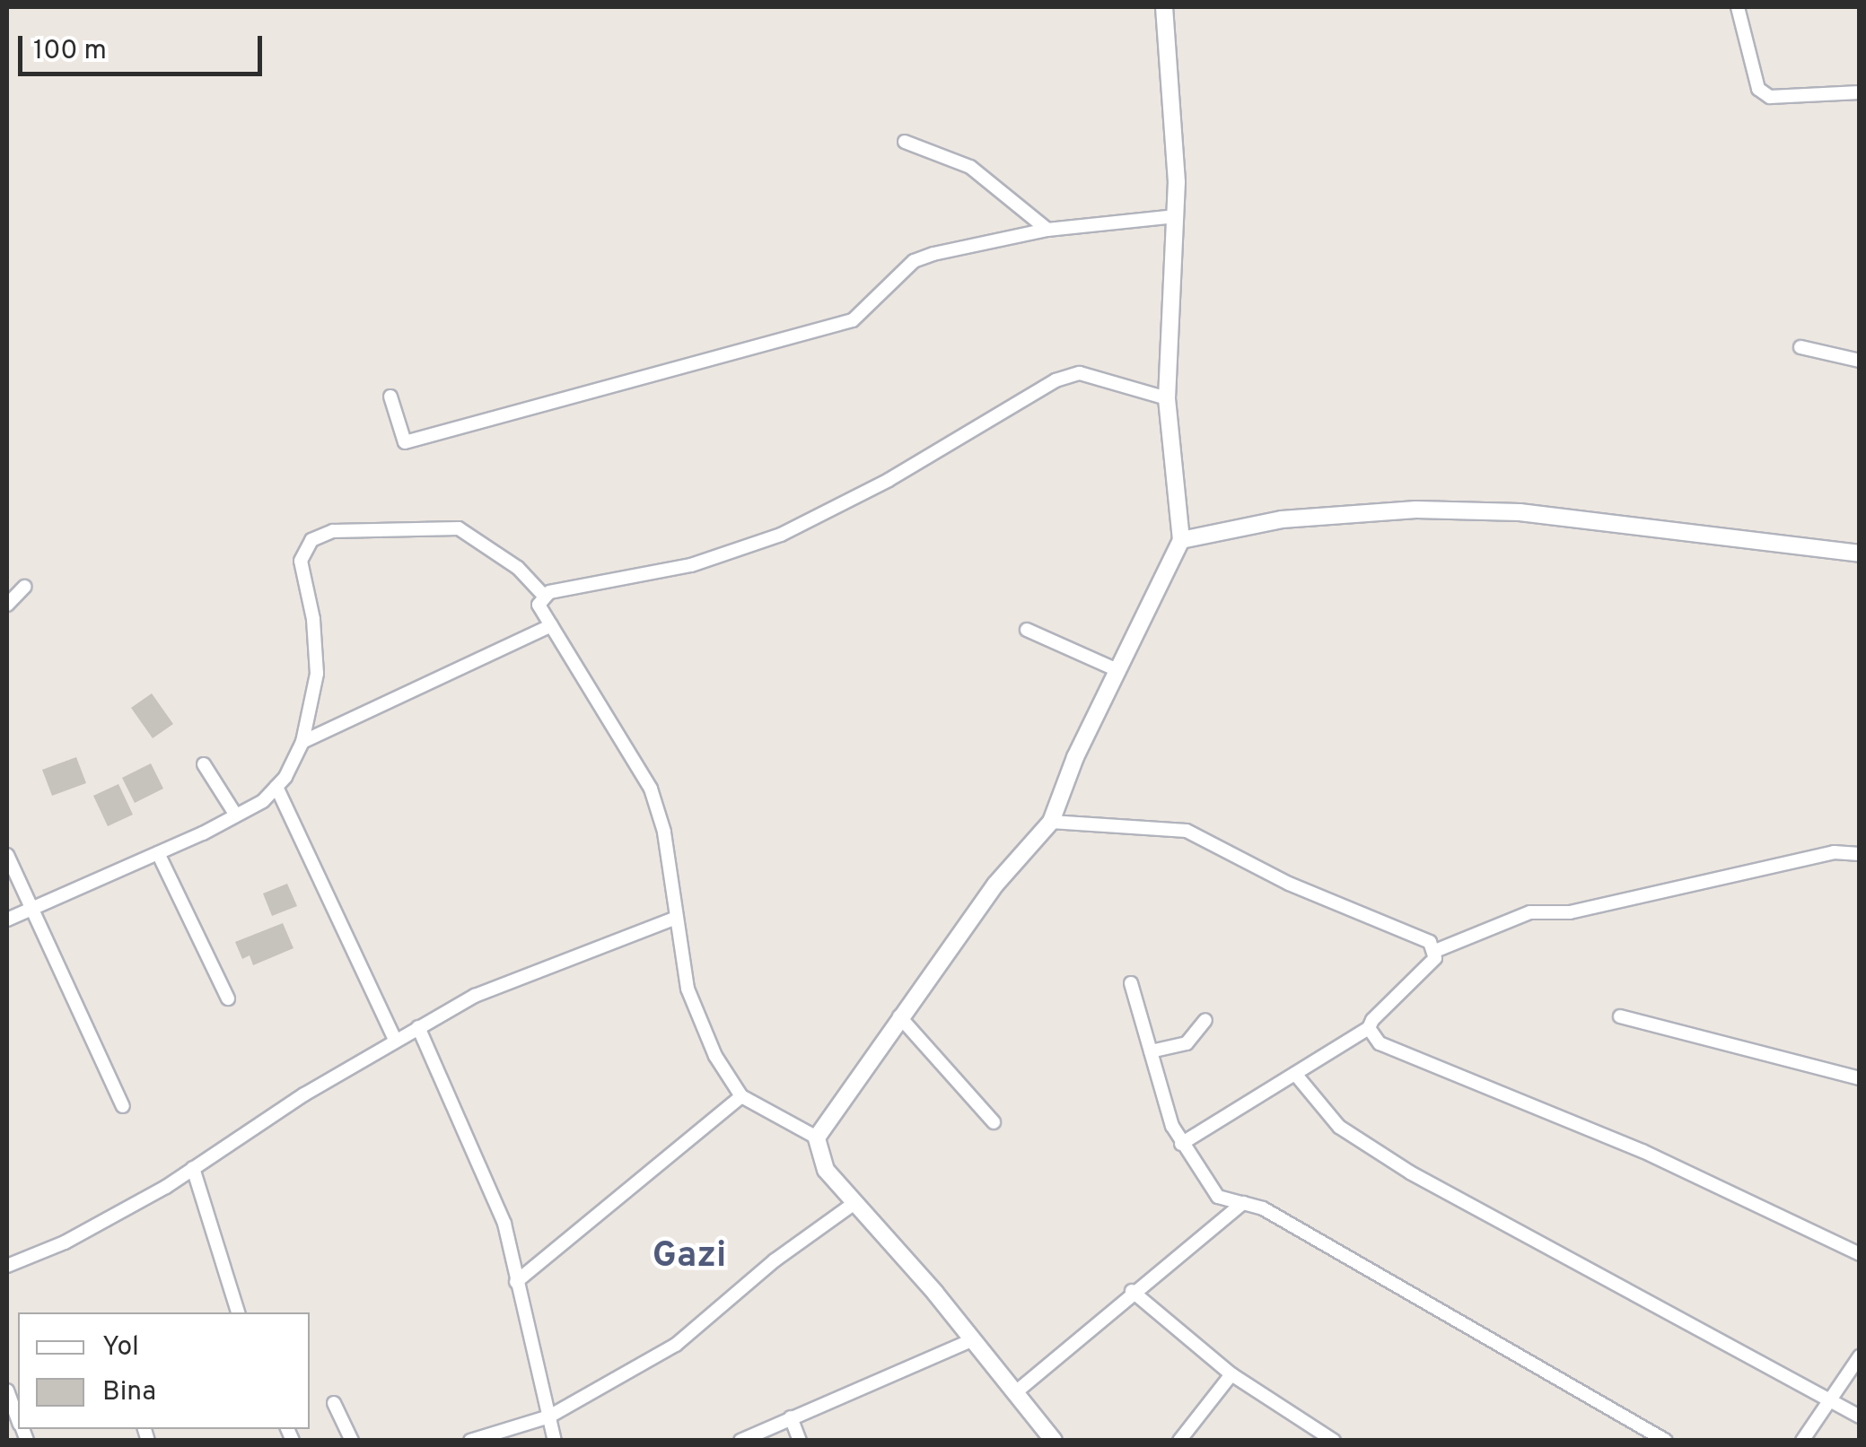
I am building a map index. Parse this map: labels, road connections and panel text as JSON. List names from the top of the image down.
{
  "districts": ["Gazi"],
  "legend": ["Yol", "Bina"],
  "scale_bar": "100 m"
}
